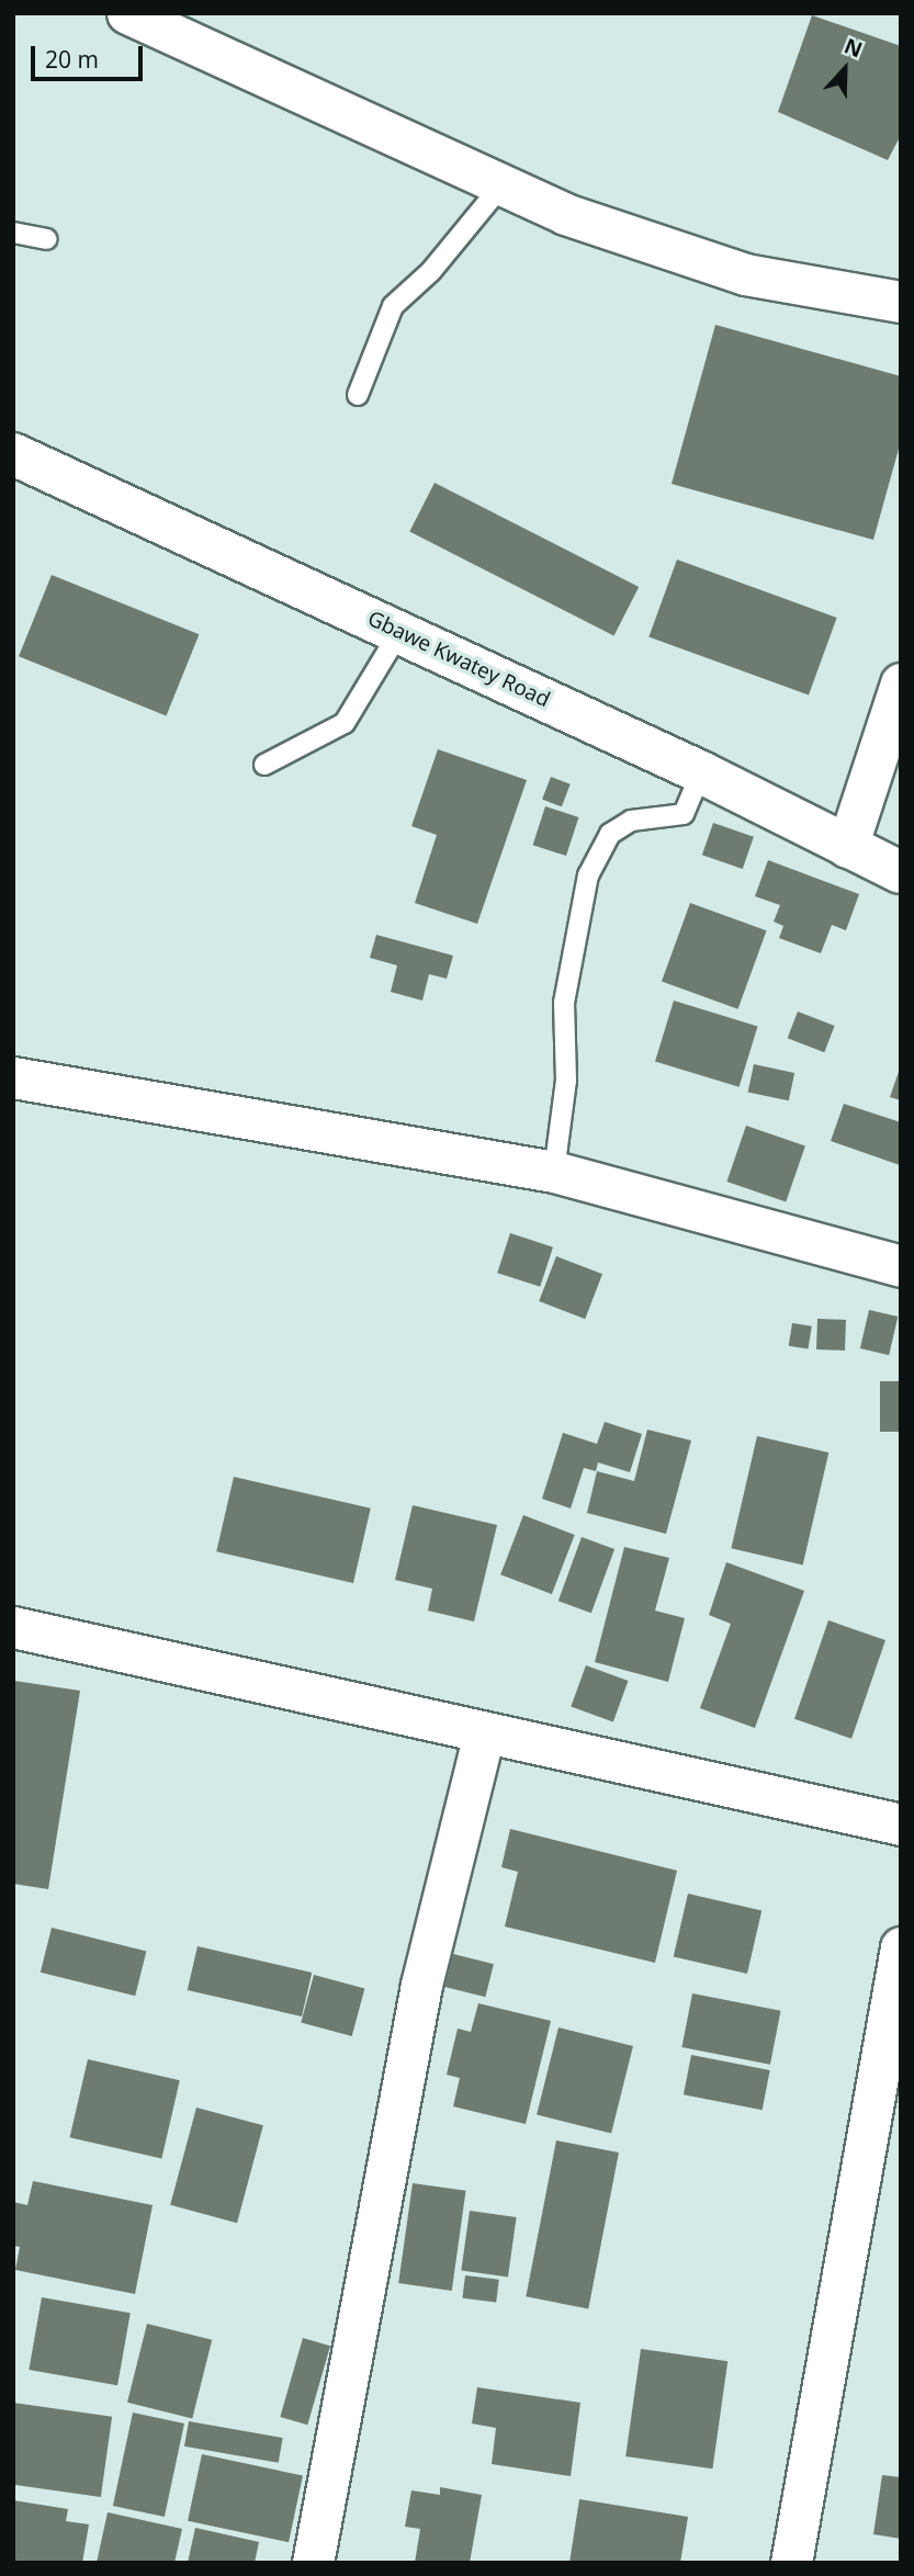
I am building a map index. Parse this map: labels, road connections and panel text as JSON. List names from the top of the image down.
{
  "streets": {
    "street": ["Gbawe Kwatey Road"]
  },
  "scale_bar": "20 m",
  "north": "top"
}
